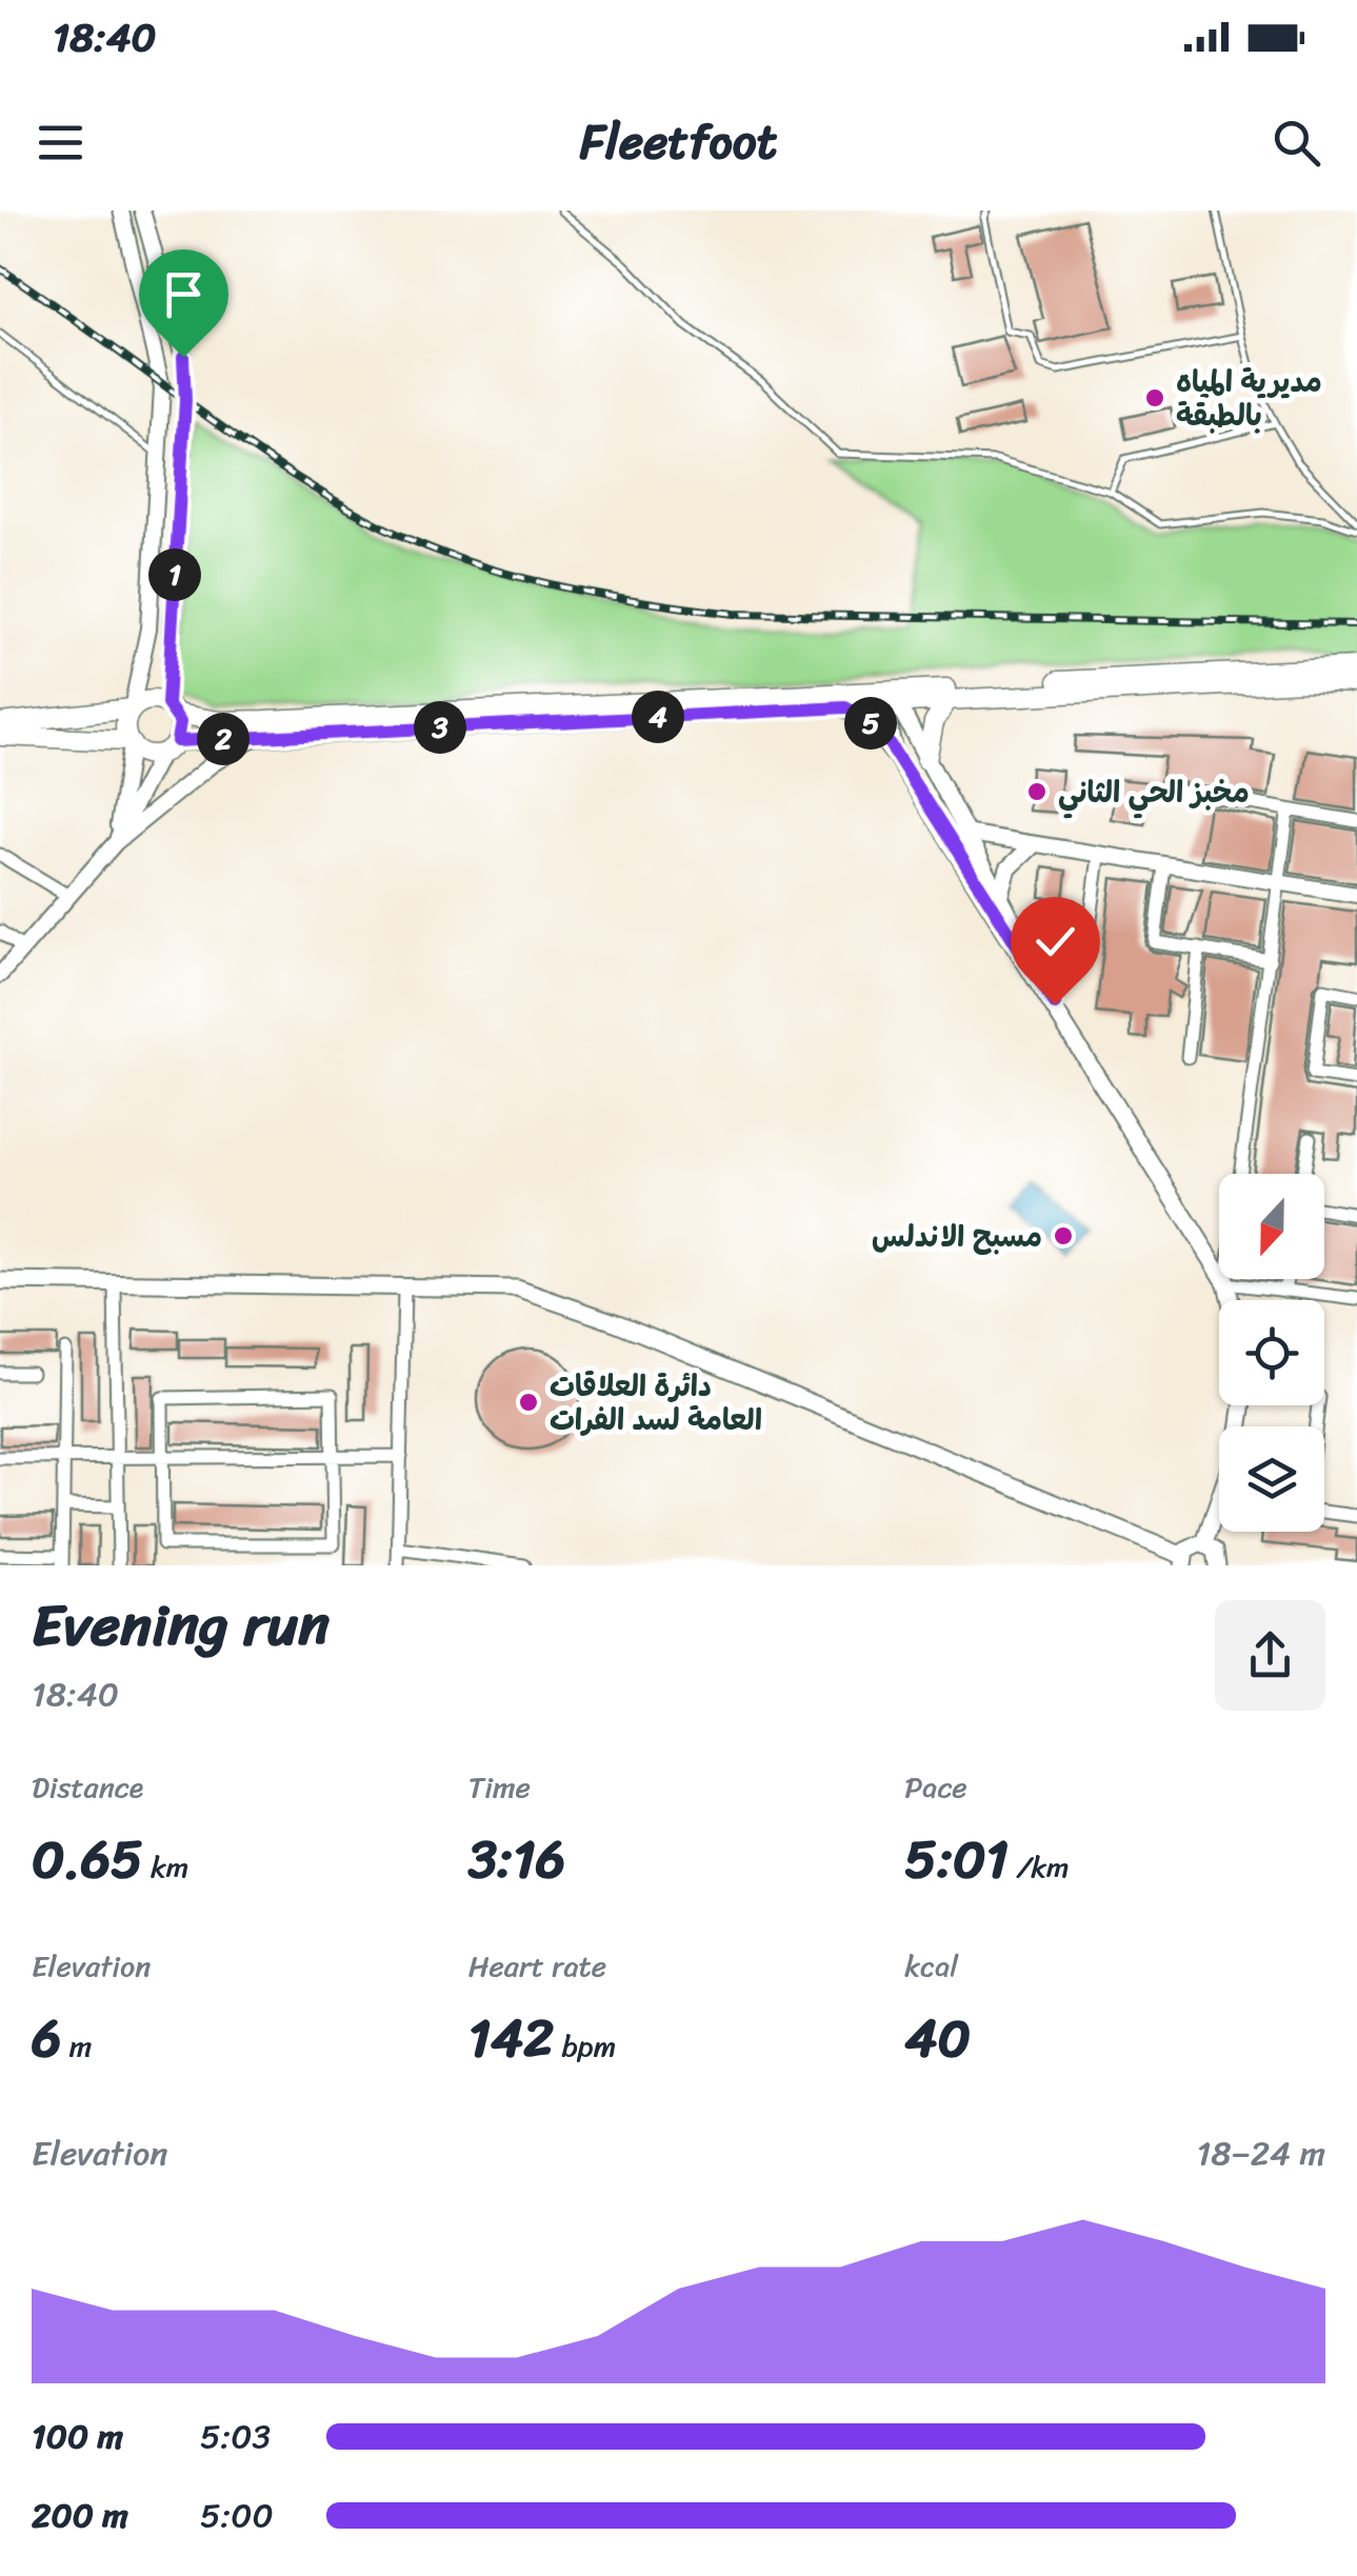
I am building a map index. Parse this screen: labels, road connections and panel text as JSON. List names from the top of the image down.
{
  "places": [
    "مديرية المياه بالطبقة",
    "مخبز الحي الثاني",
    "مسبح الاندلس",
    "دائرة العلاقات العامة لسد الفرات"
  ],
  "north": "bottom",
  "page": {
    "status": "18:40",
    "header": "Fleetfoot",
    "pins": [
      "1",
      "4",
      "5",
      "3",
      "2"
    ],
    "heading": ["Evening run", "18:40"],
    "stats": [
      ["Distance", "0.65 km"],
      ["Time", "3:16"],
      ["Pace", "5:01 /km"],
      ["Elevation", "6 m"],
      ["Heart rate", "142 bpm"],
      ["kcal", "40"]
    ],
    "chart": ["Elevation", "18–24 m"],
    "list": [
      {
        "name": "100 m",
        "note": "5:03"
      },
      {
        "name": "200 m",
        "note": "5:00"
      }
    ]
  }
}
